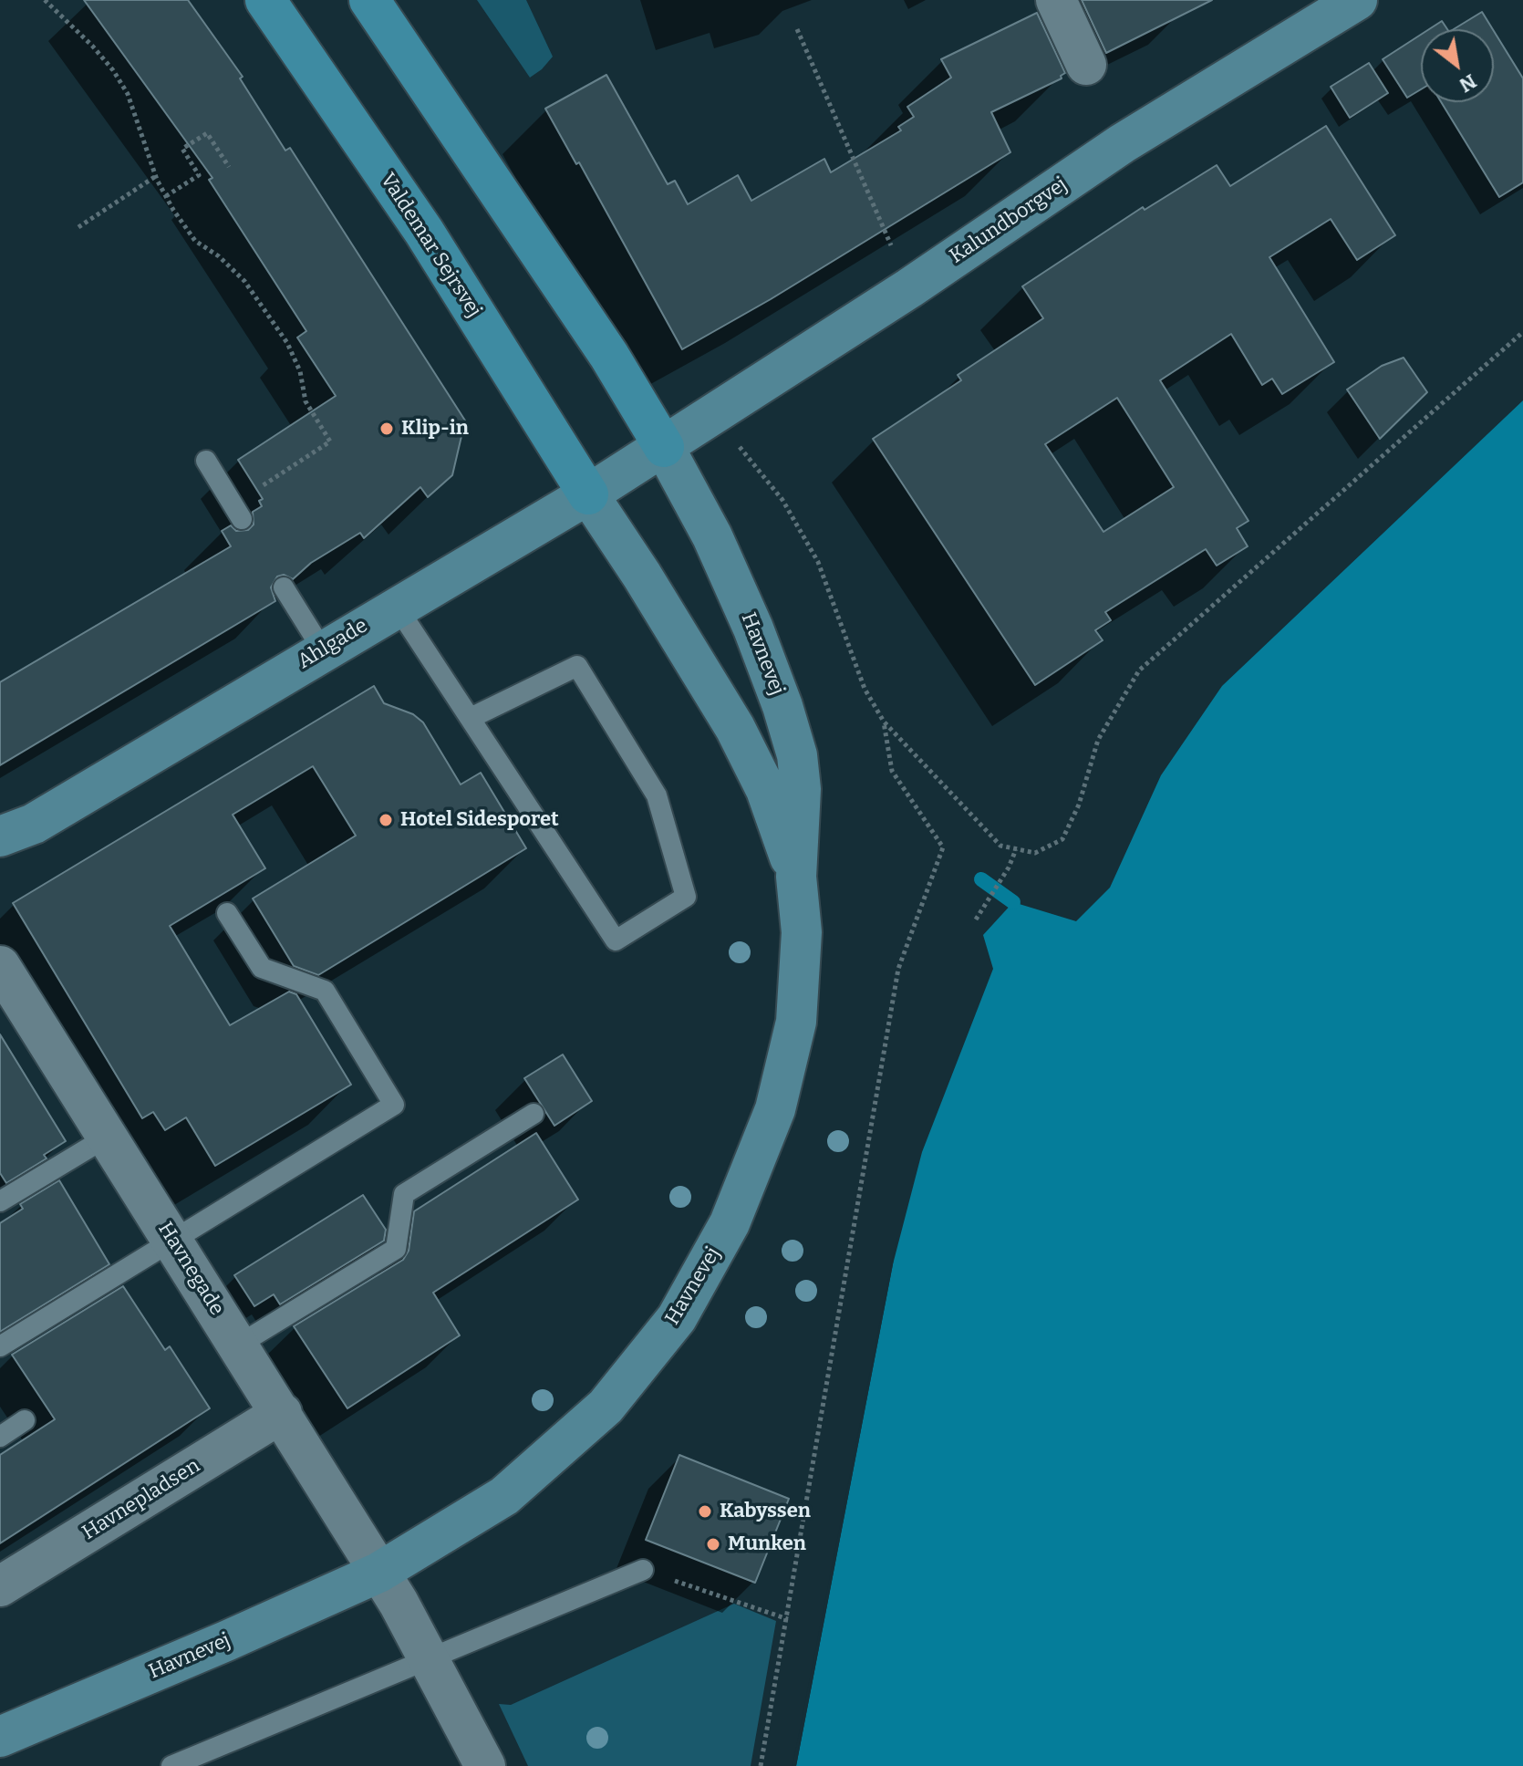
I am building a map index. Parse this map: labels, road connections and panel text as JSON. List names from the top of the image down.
{
  "streets": {
    "main road": ["Valdemar Sejrsvej"],
    "street": [
      "Kalundborgvej",
      "Ahlgade",
      "Havnevej",
      "Havnegade",
      "Havnepladsen"
    ]
  },
  "crossings": [
    ["Kalundborgvej", "Ahlgade"],
    ["Kalundborgvej", "Havnevej"],
    ["Valdemar Sejrsvej", "Ahlgade"],
    ["Valdemar Sejrsvej", "Havnevej"],
    ["Ahlgade", "Havnevej"],
    ["Havnevej", "Havnegade"],
    ["Havnegade", "Havnepladsen"]
  ],
  "places": [
    "Klip-in",
    "Hotel Sidesporet",
    "Kabyssen",
    "Munken"
  ],
  "north": "bottom right"
}
